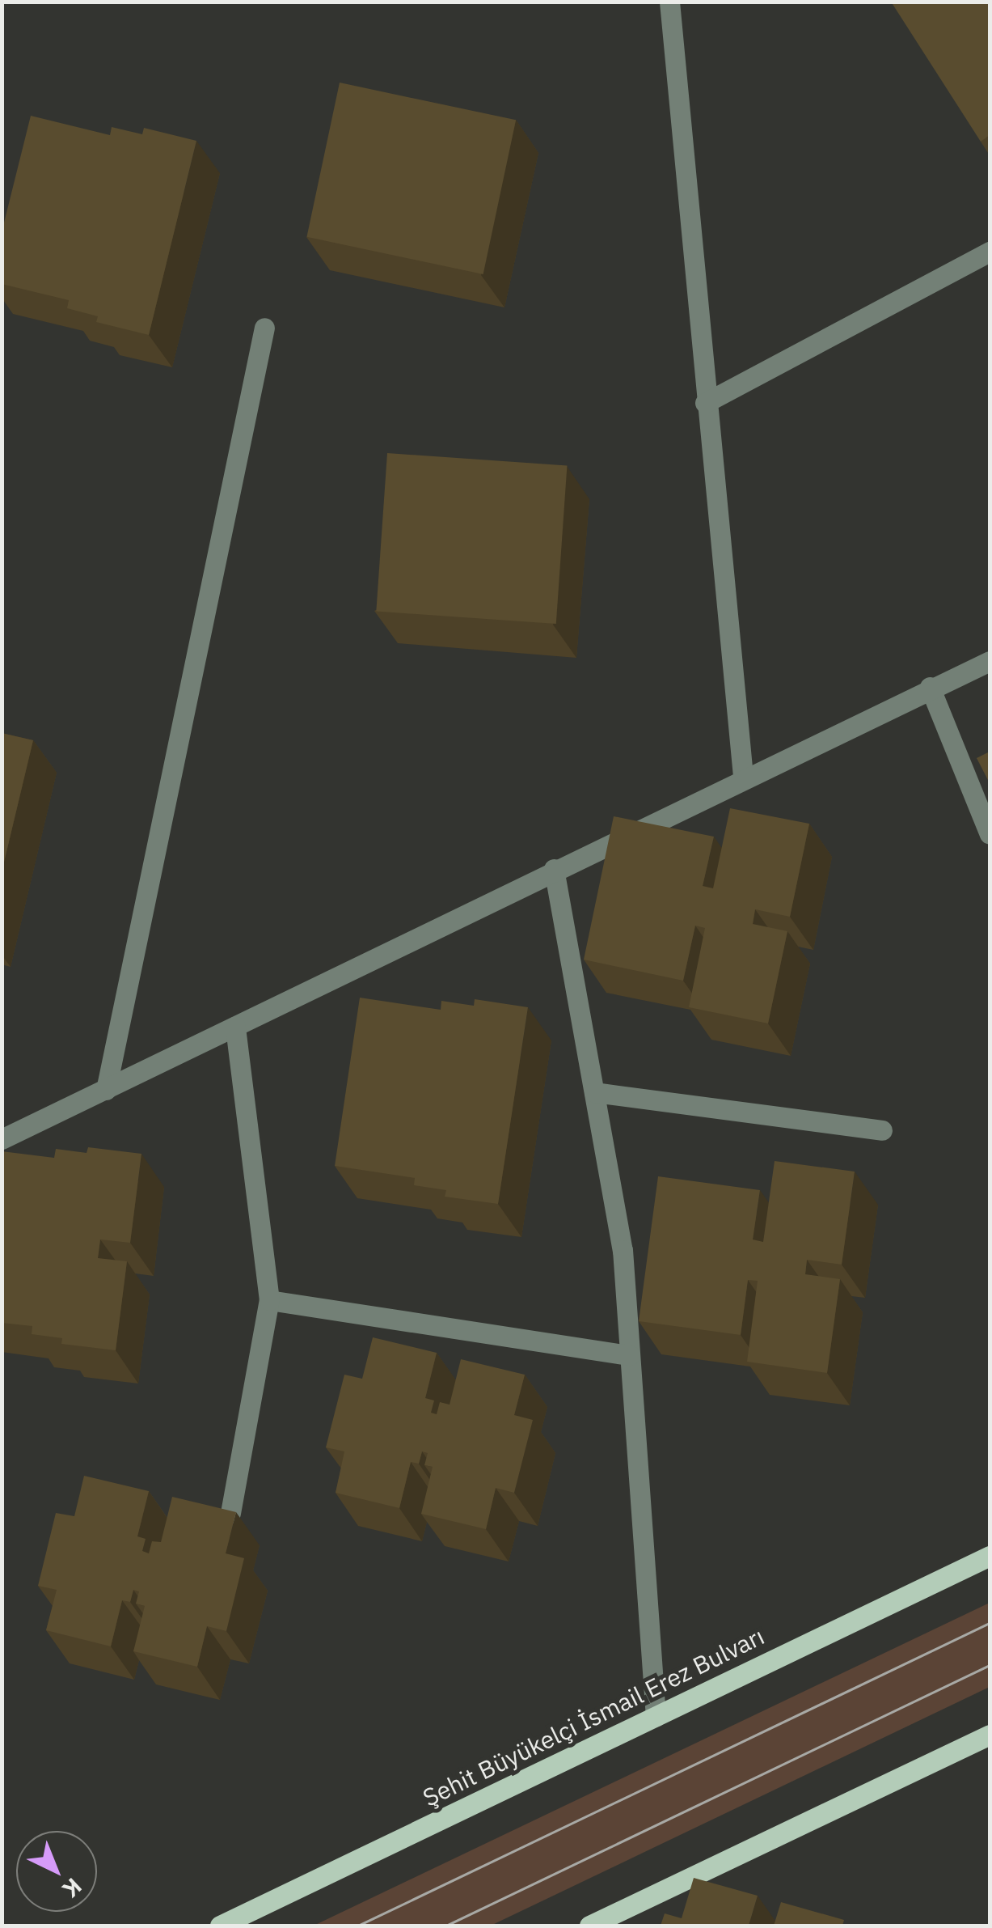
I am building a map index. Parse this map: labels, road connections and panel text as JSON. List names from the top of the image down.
{
  "streets": {
    "main road": ["Şehit Büyükelçi İsmail Erez Bulvarı"]
  },
  "north": "bottom right"
}
